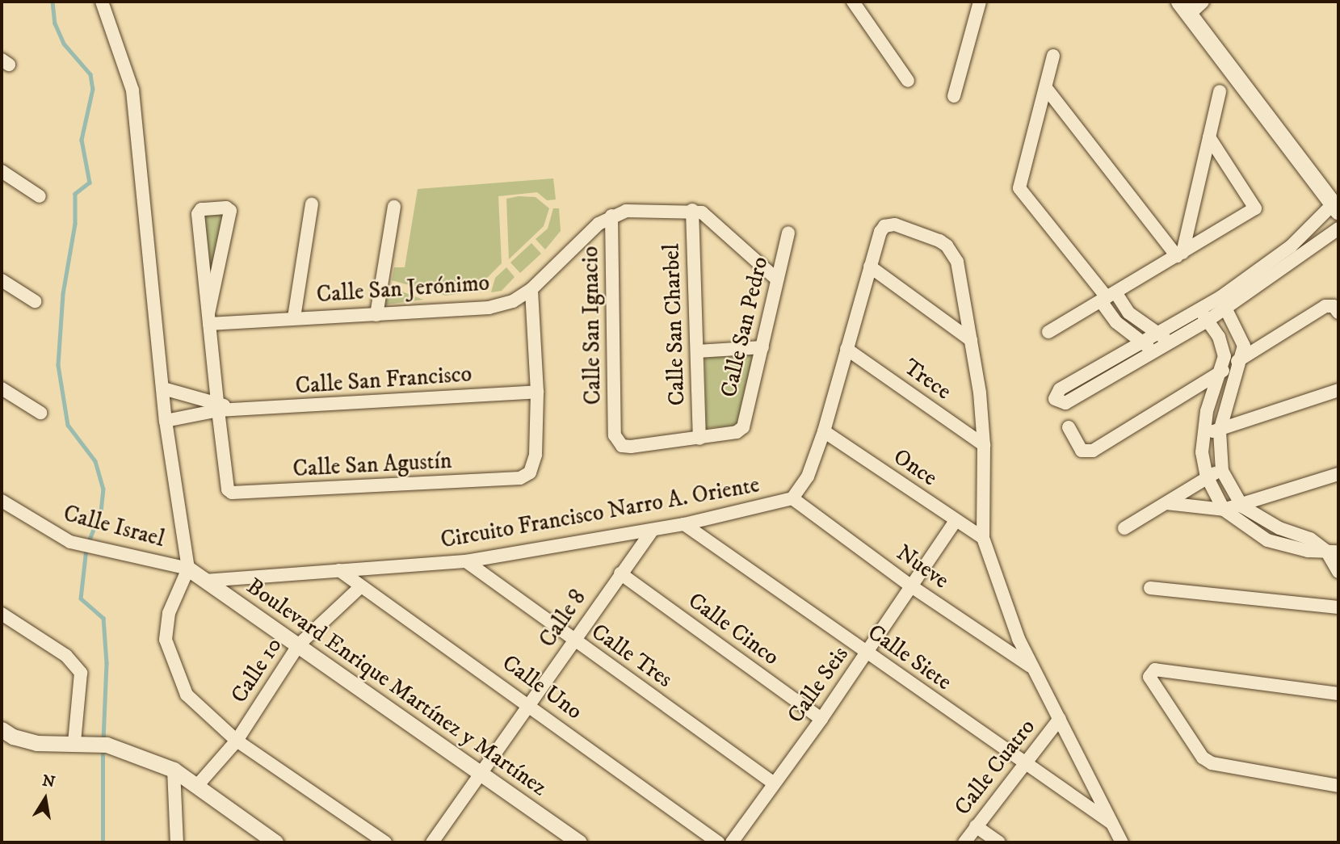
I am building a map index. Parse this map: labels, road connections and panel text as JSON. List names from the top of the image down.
{
  "streets": {
    "street": [
      "Calle San Jerónimo",
      "Calle San Charbel",
      "Calle San Ignacio",
      "Calle San Pedro",
      "Trece",
      "Calle San Francisco",
      "Calle San Agustín",
      "Once",
      "Circuito Francisco Narro A. Oriente",
      "Calle Israel",
      "Nueve",
      "Calle 8",
      "Calle Cinco",
      "Calle Tres",
      "Calle Siete",
      "Calle 10",
      "Calle Seis",
      "Boulevard Enrique Martínez y Martínez",
      "Calle Uno",
      "Calle Cuatro"
    ]
  },
  "crossings": [
    ["Calle San Jerónimo", "Calle San Charbel"],
    ["Calle San Jerónimo", "Calle San Ignacio"],
    ["Calle San Jerónimo", "Calle San Pedro"],
    ["Calle San Charbel", "Calle San Ignacio"],
    ["Calle San Charbel", "Calle San Pedro"],
    ["Calle San Ignacio", "Calle San Pedro"],
    ["Trece", "Circuito Francisco Narro A. Oriente"],
    ["Calle San Francisco", "Calle San Agustín"],
    ["Once", "Circuito Francisco Narro A. Oriente"],
    ["Once", "Calle Seis"],
    ["Circuito Francisco Narro A. Oriente", "Nueve"],
    ["Circuito Francisco Narro A. Oriente", "Calle 8"],
    ["Circuito Francisco Narro A. Oriente", "Calle Tres"],
    ["Circuito Francisco Narro A. Oriente", "Calle Siete"],
    ["Circuito Francisco Narro A. Oriente", "Boulevard Enrique Martínez y Martínez"],
    ["Circuito Francisco Narro A. Oriente", "Calle Uno"],
    ["Circuito Francisco Narro A. Oriente", "Calle Cuatro"],
    ["Calle Israel", "Boulevard Enrique Martínez y Martínez"],
    ["Nueve", "Calle Seis"],
    ["Calle 8", "Calle Cinco"],
    ["Calle 8", "Calle Tres"],
    ["Calle 8", "Boulevard Enrique Martínez y Martínez"],
    ["Calle 8", "Calle Uno"],
    ["Calle Cinco", "Calle Seis"],
    ["Calle Tres", "Calle Seis"],
    ["Calle Siete", "Calle Seis"],
    ["Calle Siete", "Calle Cuatro"],
    ["Calle 10", "Boulevard Enrique Martínez y Martínez"],
    ["Calle 10", "Calle Uno"]
  ],
  "north": "top"
}
